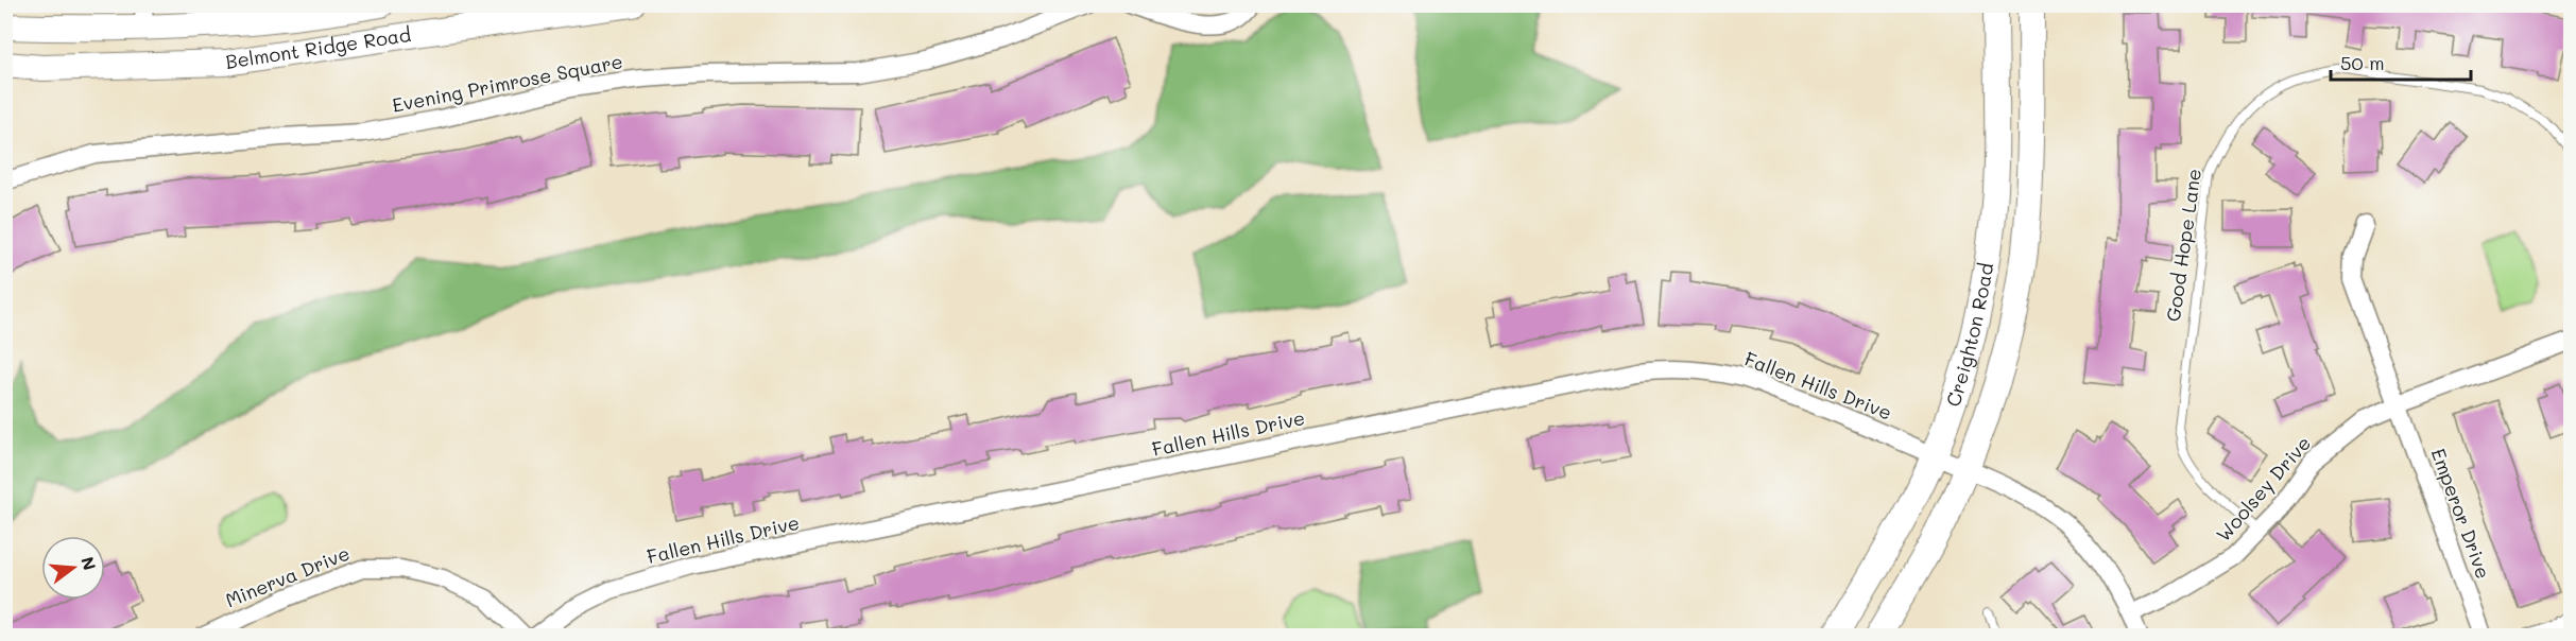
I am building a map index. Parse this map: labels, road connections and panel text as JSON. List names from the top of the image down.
{
  "streets": {
    "street": [
      "Belmont Ridge Road",
      "Evening Primrose Square",
      "Creighton Road",
      "Fallen Hills Drive",
      "Woolsey Drive",
      "Emperor Drive",
      "Minerva Drive"
    ],
    "lane": ["Good Hope Lane"]
  },
  "crossings": [
    ["Good Hope Lane", "Woolsey Drive"],
    ["Creighton Road", "Fallen Hills Drive"],
    ["Fallen Hills Drive", "Woolsey Drive"],
    ["Woolsey Drive", "Emperor Drive"]
  ],
  "scale_bar": "50 m",
  "north": "right"
}
